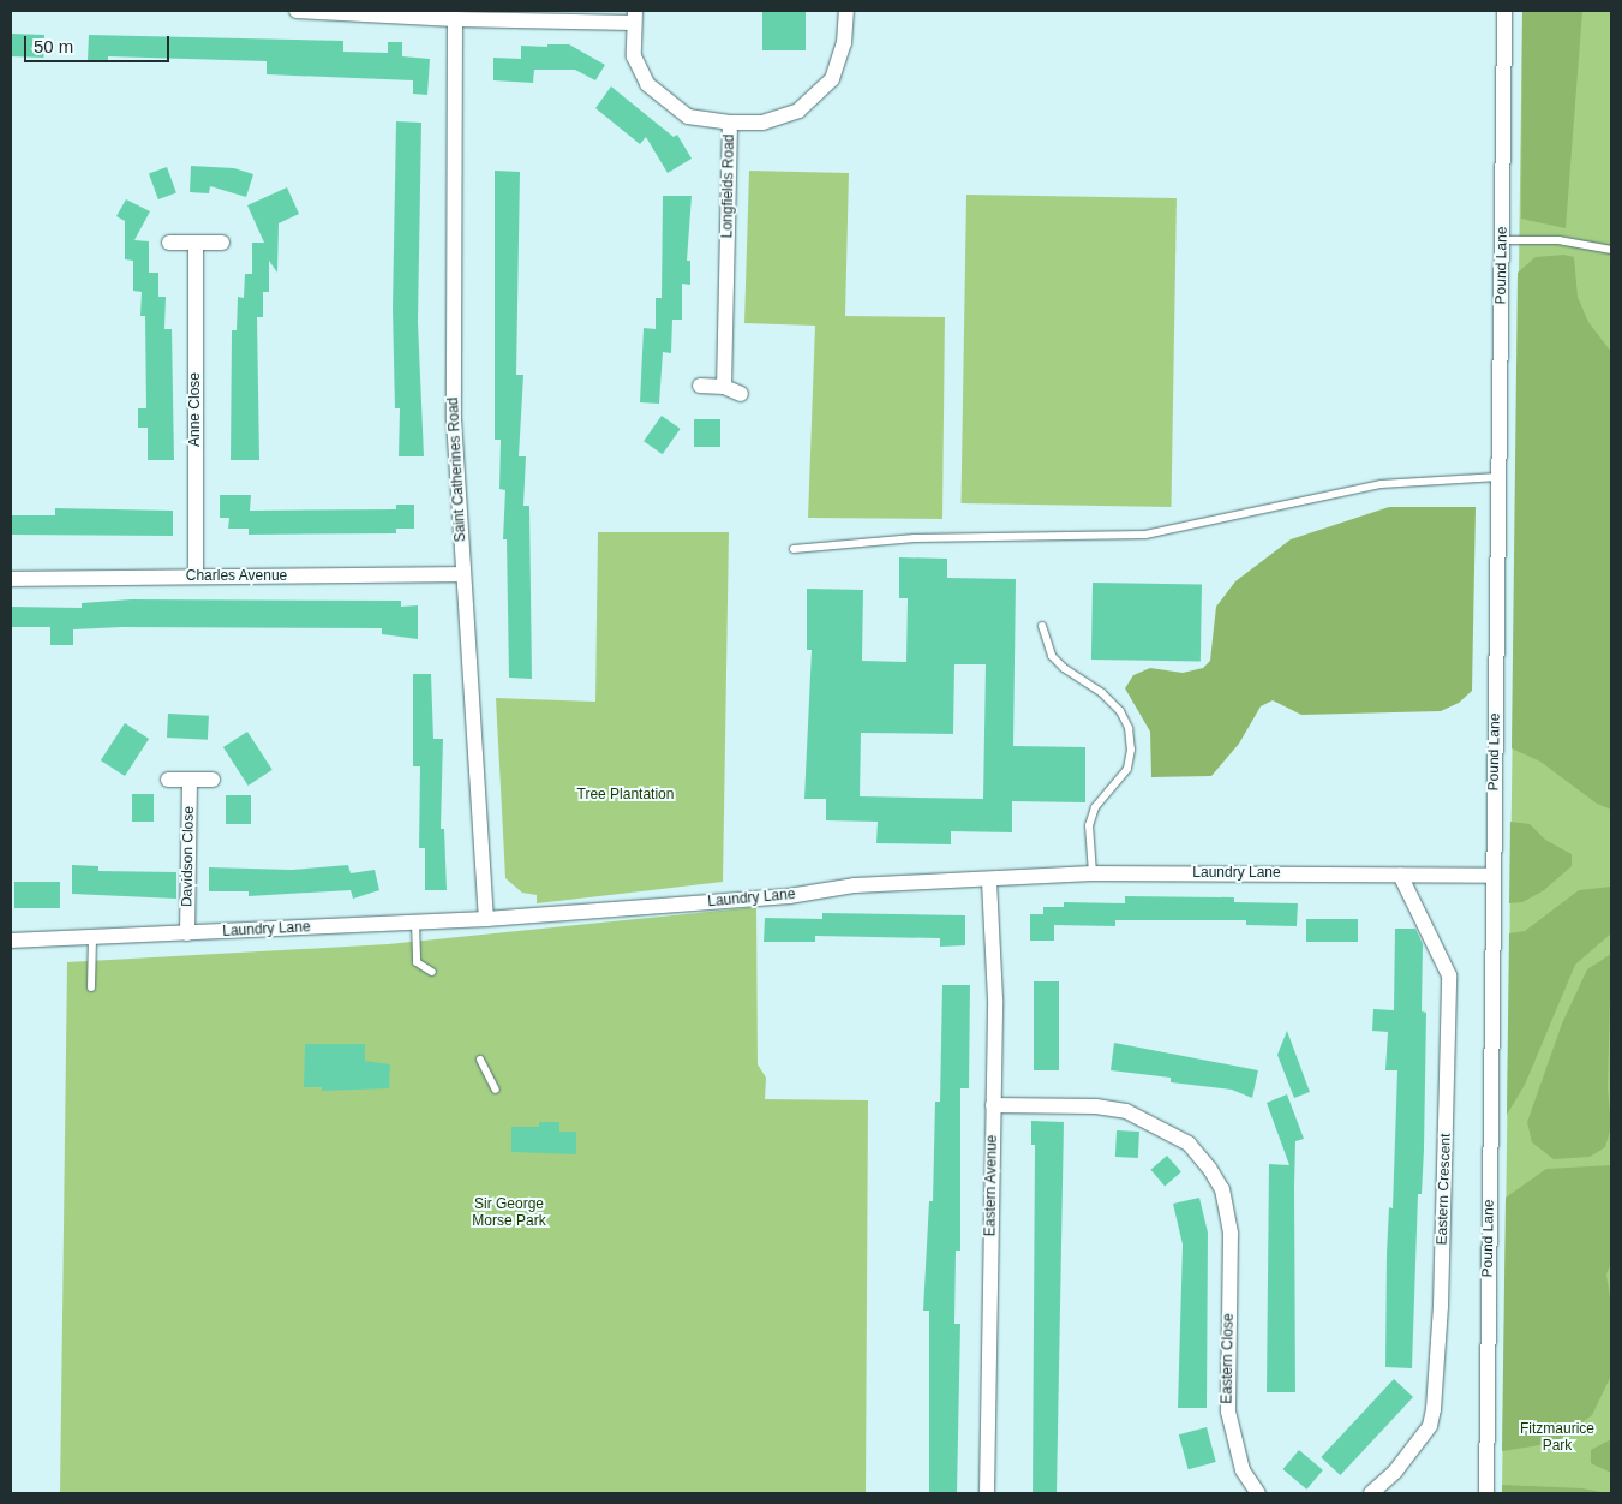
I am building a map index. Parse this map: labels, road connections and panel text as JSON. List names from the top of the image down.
{
  "streets": {
    "street": [
      "Longfields Road",
      "Pound Lane",
      "Anne Close",
      "Saint Catherines Road",
      "Charles Avenue",
      "Davidson Close",
      "Laundry Lane",
      "Eastern Avenue",
      "Eastern Crescent",
      "Eastern Close"
    ]
  },
  "crossings": [
    ["Pound Lane", "Laundry Lane"],
    ["Anne Close", "Charles Avenue"],
    ["Saint Catherines Road", "Charles Avenue"],
    ["Saint Catherines Road", "Laundry Lane"],
    ["Davidson Close", "Laundry Lane"],
    ["Laundry Lane", "Eastern Avenue"],
    ["Laundry Lane", "Eastern Crescent"],
    ["Eastern Avenue", "Eastern Close"]
  ],
  "parks": ["Tree Plantation", "Sir George Morse Park", "Fitzmaurice Park"],
  "scale_bar": "50 m"
}
